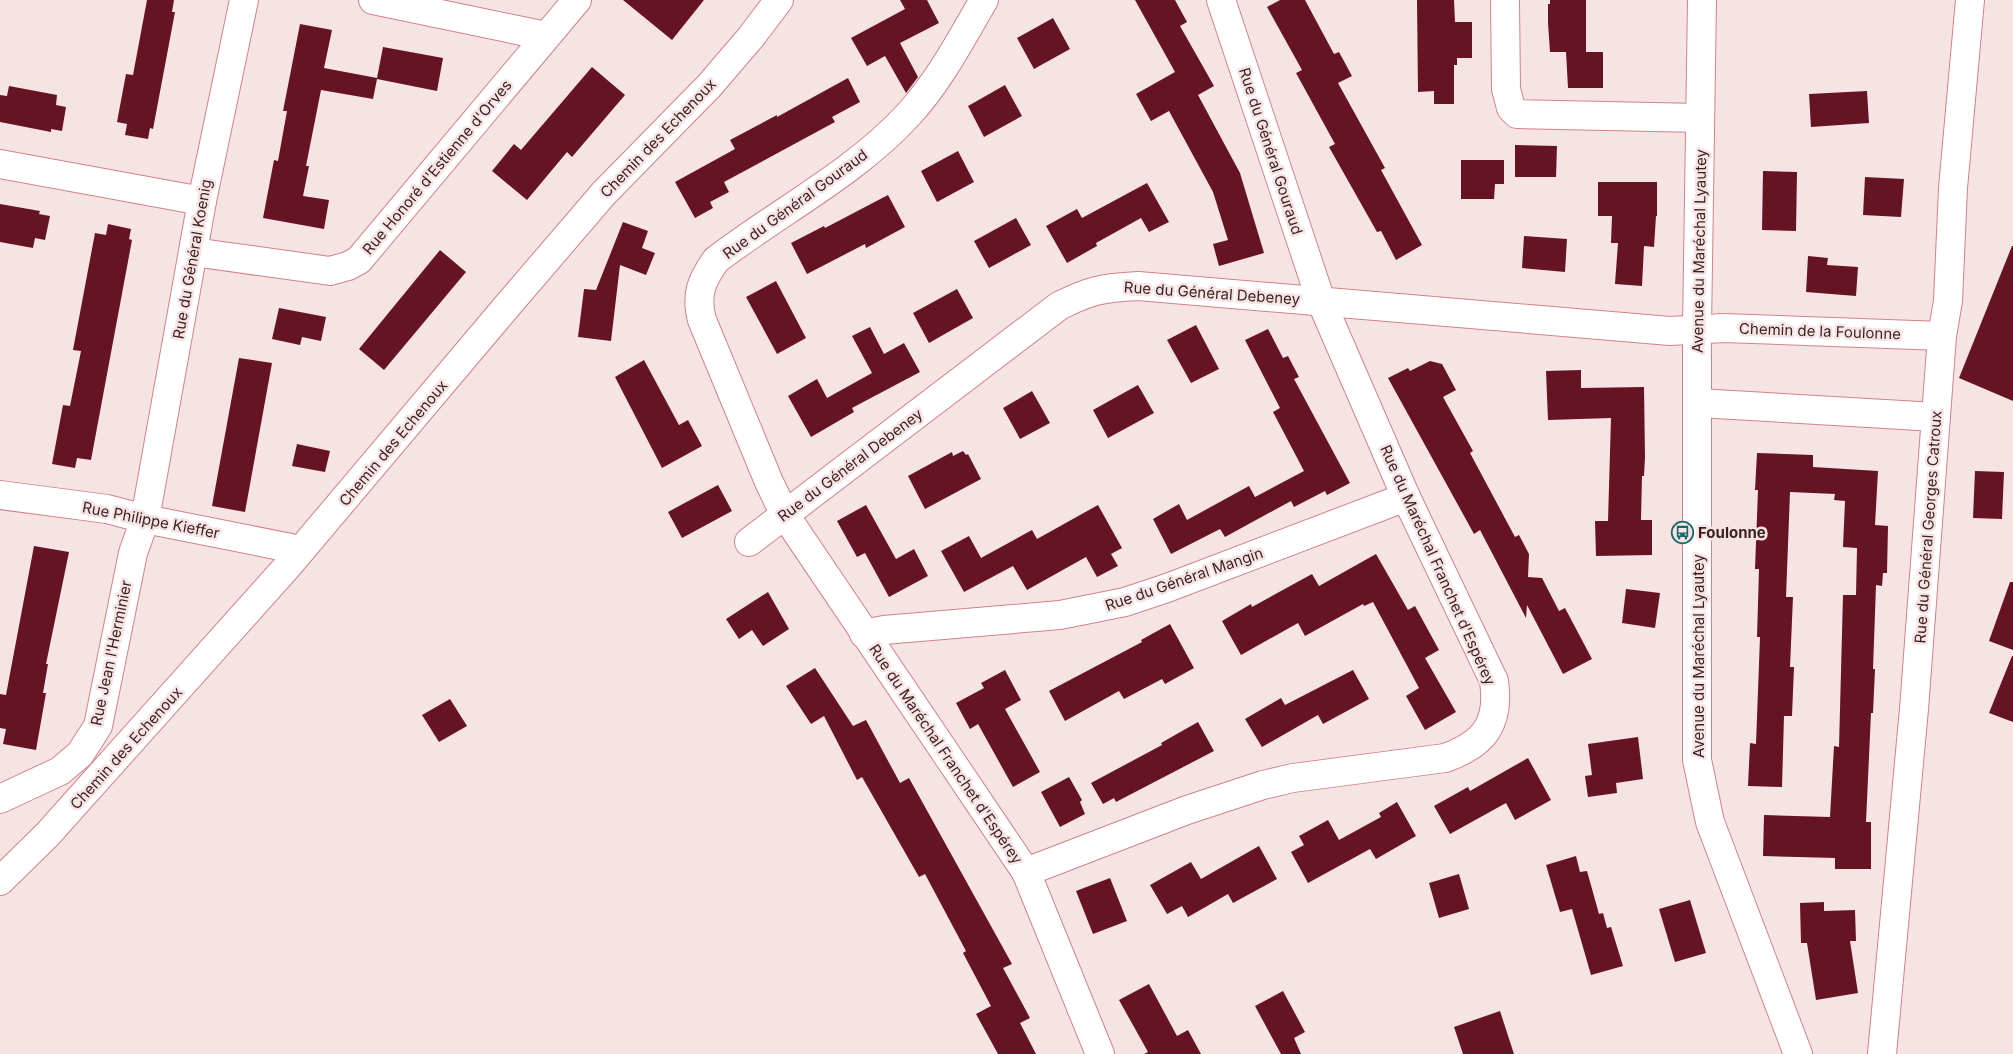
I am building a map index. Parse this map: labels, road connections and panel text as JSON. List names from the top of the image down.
{
  "streets": {
    "street": [
      "Chemin des Echenoux",
      "Rue du Général Gouraud",
      "Rue Honoré d'Estienne d'Orves",
      "Avenue du Maréchal Lyautey",
      "Rue du Général Koenig",
      "Rue du Général Debeney",
      "Chemin de la Foulonne",
      "Rue Philippe Kieffer",
      "Rue du Général Georges Catroux",
      "Rue du Maréchal Franchet d'Espérey",
      "Rue du Général Mangin",
      "Rue Jean l'Herminier"
    ]
  },
  "crossings": [
    ["Chemin des Echenoux", "Rue Philippe Kieffer"],
    ["Rue du Général Gouraud", "Rue du Général Debeney"],
    ["Rue du Général Gouraud", "Rue du Maréchal Franchet d'Espérey"],
    ["Rue Honoré d'Estienne d'Orves", "Rue du Général Koenig"],
    ["Avenue du Maréchal Lyautey", "Rue du Général Debeney"],
    ["Avenue du Maréchal Lyautey", "Chemin de la Foulonne"],
    ["Rue du Général Koenig", "Rue Philippe Kieffer"],
    ["Rue du Général Koenig", "Rue Jean l'Herminier"],
    ["Rue du Général Debeney", "Chemin de la Foulonne"],
    ["Rue du Général Debeney", "Rue du Maréchal Franchet d'Espérey"],
    ["Chemin de la Foulonne", "Rue du Général Georges Catroux"],
    ["Rue Philippe Kieffer", "Rue Jean l'Herminier"],
    ["Rue du Maréchal Franchet d'Espérey", "Rue du Général Mangin"]
  ],
  "places": {
    "bus stop": ["Foulonne"]
  }
}
